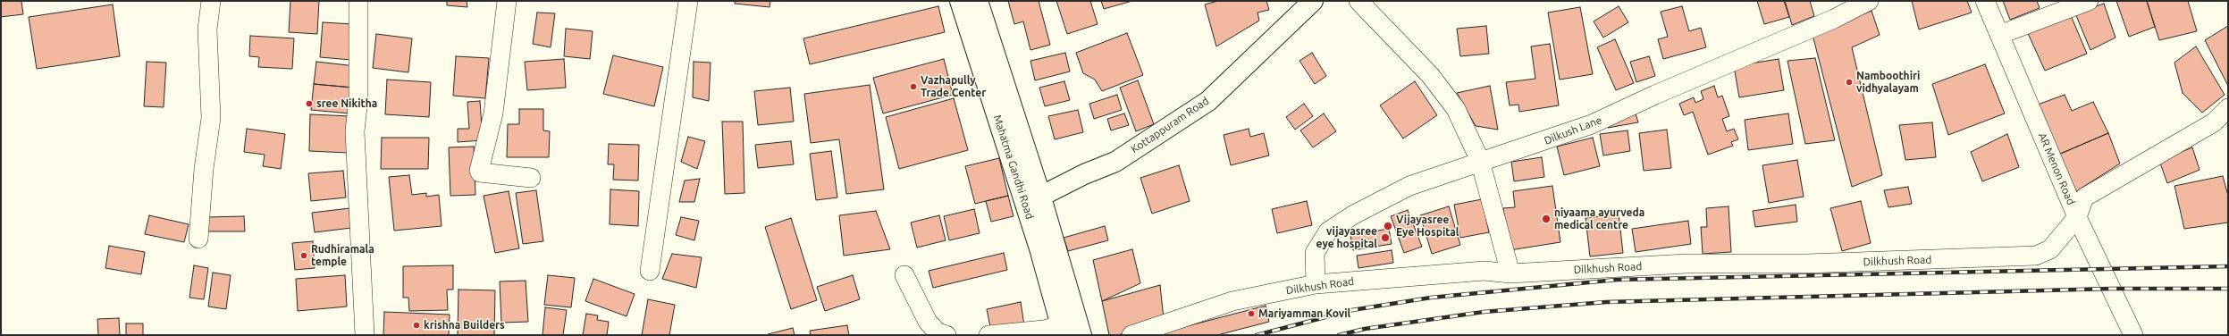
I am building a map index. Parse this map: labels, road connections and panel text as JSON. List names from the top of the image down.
{
  "streets": {
    "main road": ["Kottappuram Road", "Mahatma Gandhi Road"],
    "street": ["Dilkush Lane", "AR Menon Road", "Dilkhush Road"]
  },
  "crossings": [
    ["Kottappuram Road", "Mahatma Gandhi Road"],
    ["Dilkush Lane", "Dilkhush Road"],
    ["AR Menon Road", "Dilkhush Road"]
  ],
  "places": [
    "Namboothiri vidhyalayam",
    "Vazhapully Trade Center",
    "sree Nikitha",
    "niyaama ayurveda medical centre",
    "Vijayasree Eye Hospital",
    "vijayasree eye hospital",
    "Rudhiramala temple",
    "Mariyamman Kovil",
    "krishna Builders"
  ]
}
